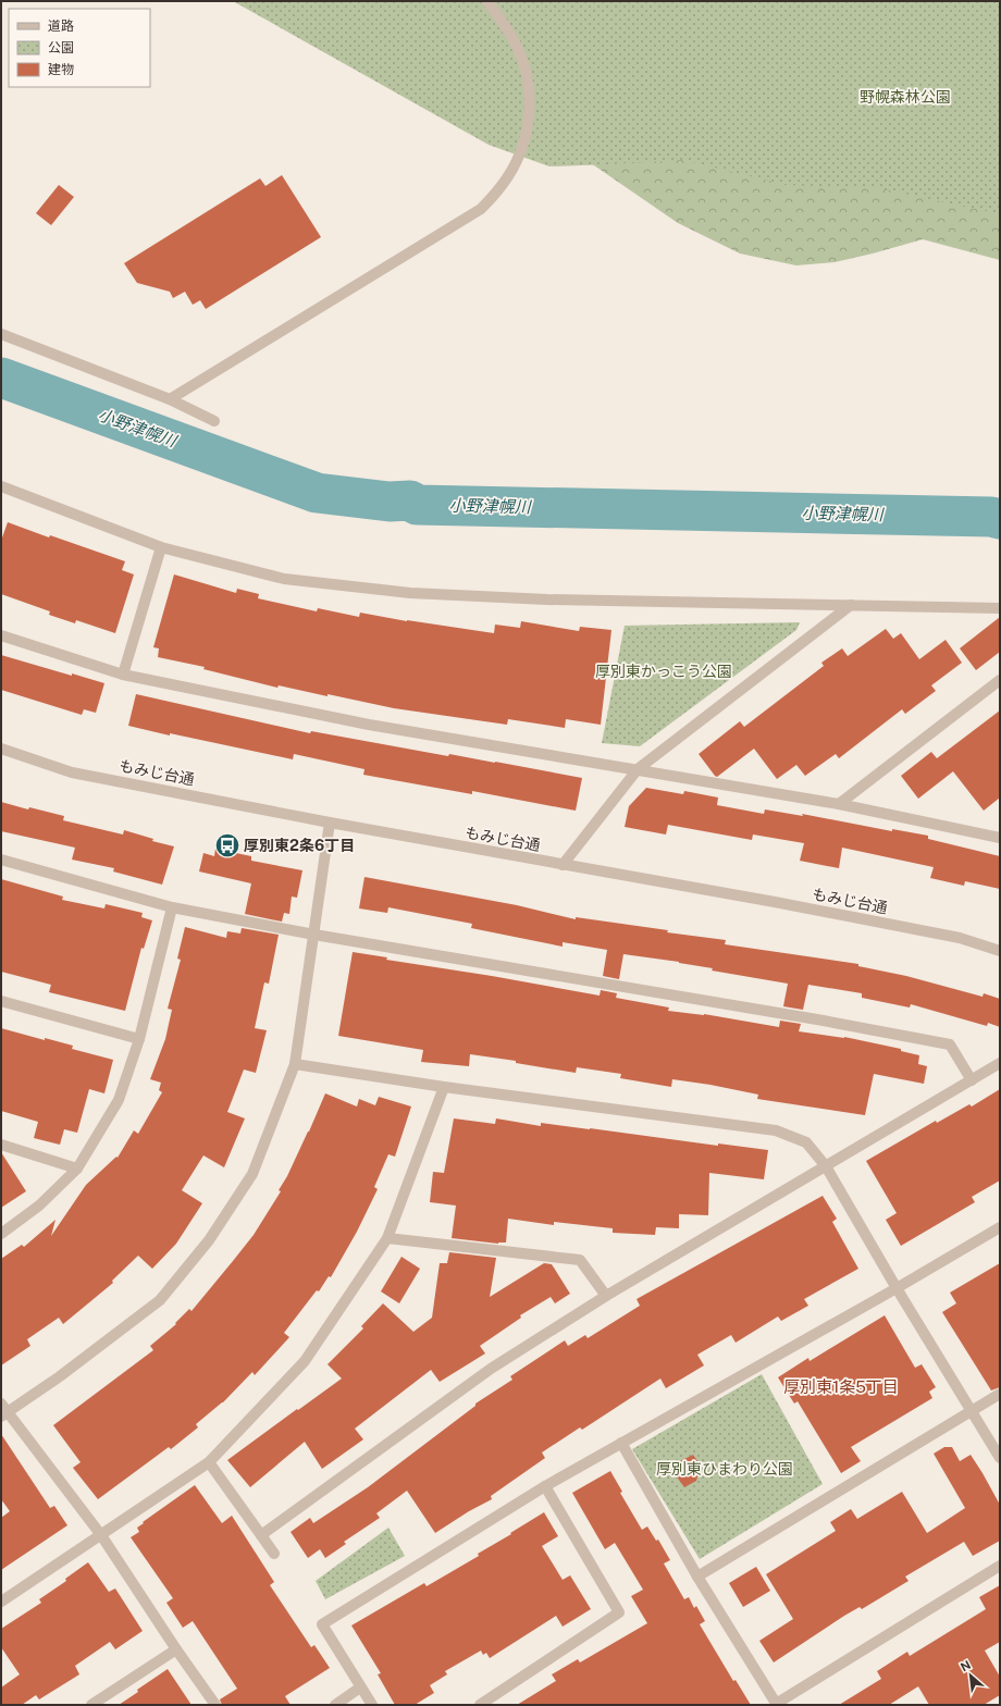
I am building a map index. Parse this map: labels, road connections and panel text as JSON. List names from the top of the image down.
{
  "streets": {
    "street": ["もみじ台通"]
  },
  "districts": ["厚別東1条5丁目"],
  "water": ["小野津幌川"],
  "parks": ["野幌森林公園", "厚別東かっこう公園", "厚別東ひまわり公園"],
  "places": {
    "bus stop": ["厚別東2条6丁目"]
  },
  "legend": ["道路", "公園", "建物"],
  "north": "top left"
}
